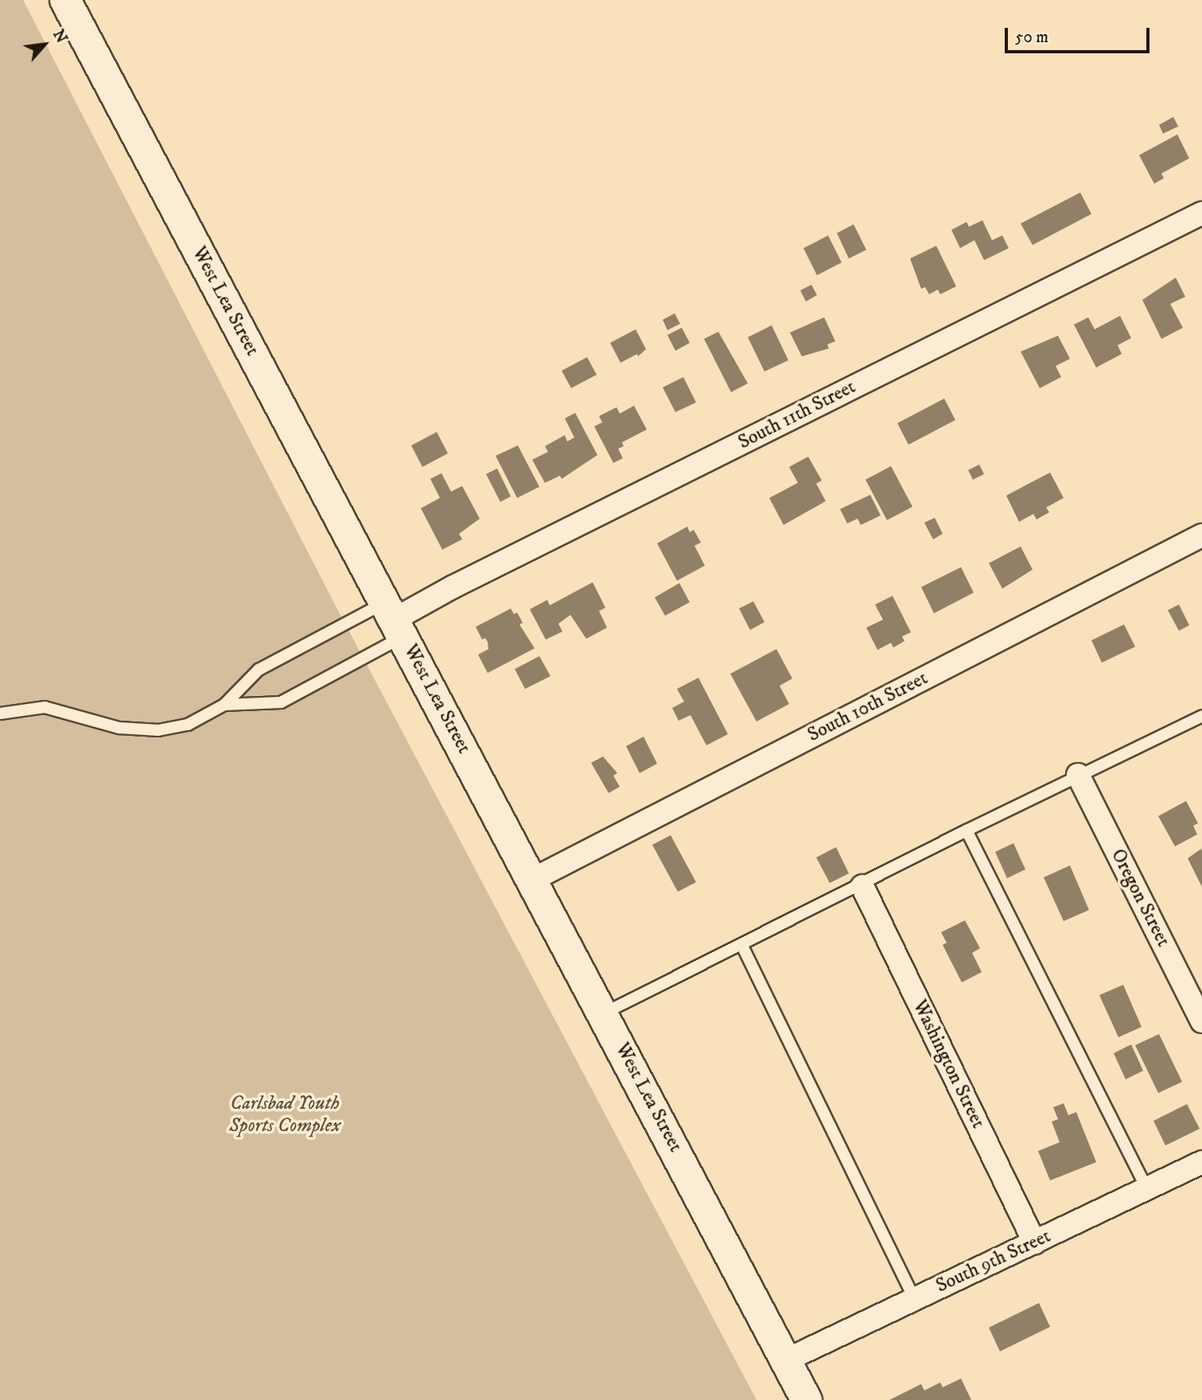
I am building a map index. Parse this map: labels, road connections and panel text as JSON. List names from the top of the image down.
{
  "streets": {
    "main road": ["West Lea Street"],
    "street": [
      "South 11th Street",
      "South 10th Street",
      "Oregon Street",
      "Washington Street",
      "South 9th Street"
    ]
  },
  "crossings": [
    ["West Lea Street", "South 11th Street"],
    ["West Lea Street", "South 10th Street"],
    ["West Lea Street", "South 9th Street"],
    ["Washington Street", "South 9th Street"]
  ],
  "parks": ["Carlsbad Youth Sports Complex"],
  "scale_bar": "50 m",
  "north": "top right"
}
